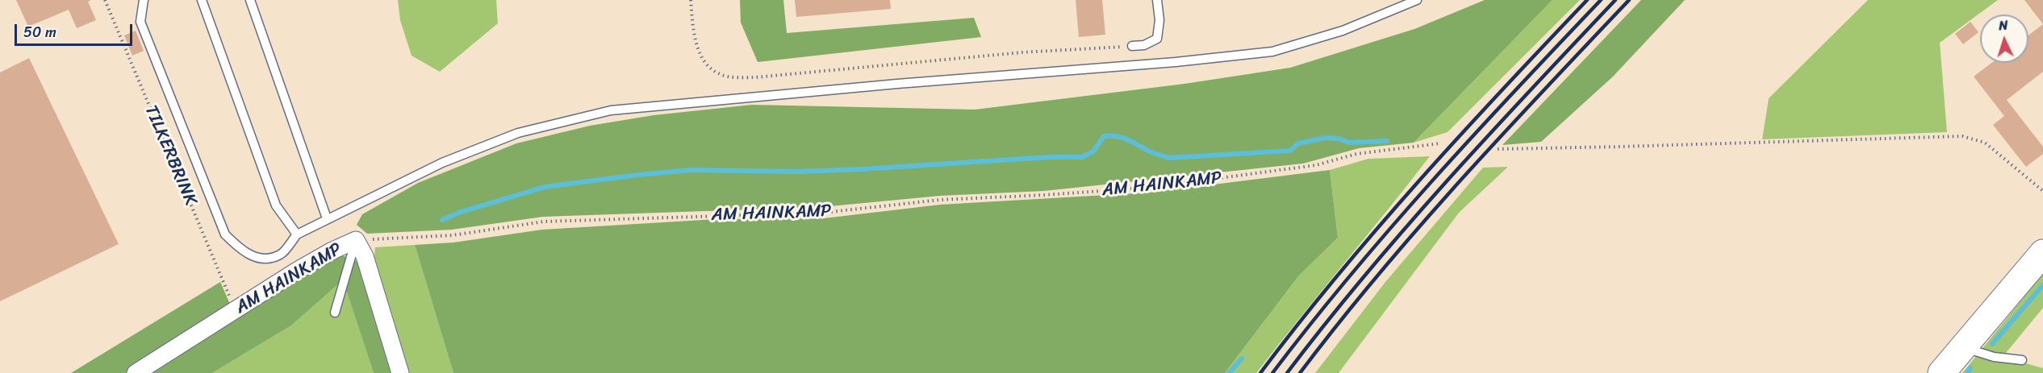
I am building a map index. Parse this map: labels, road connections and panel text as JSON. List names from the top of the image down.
{
  "streets": {
    "street": ["AM HAINKAMP"],
    "path": ["TILKERBRINK"]
  },
  "crossings": [
    ["TILKERBRINK", "AM HAINKAMP"]
  ],
  "scale_bar": "50 m",
  "north": "top"
}
